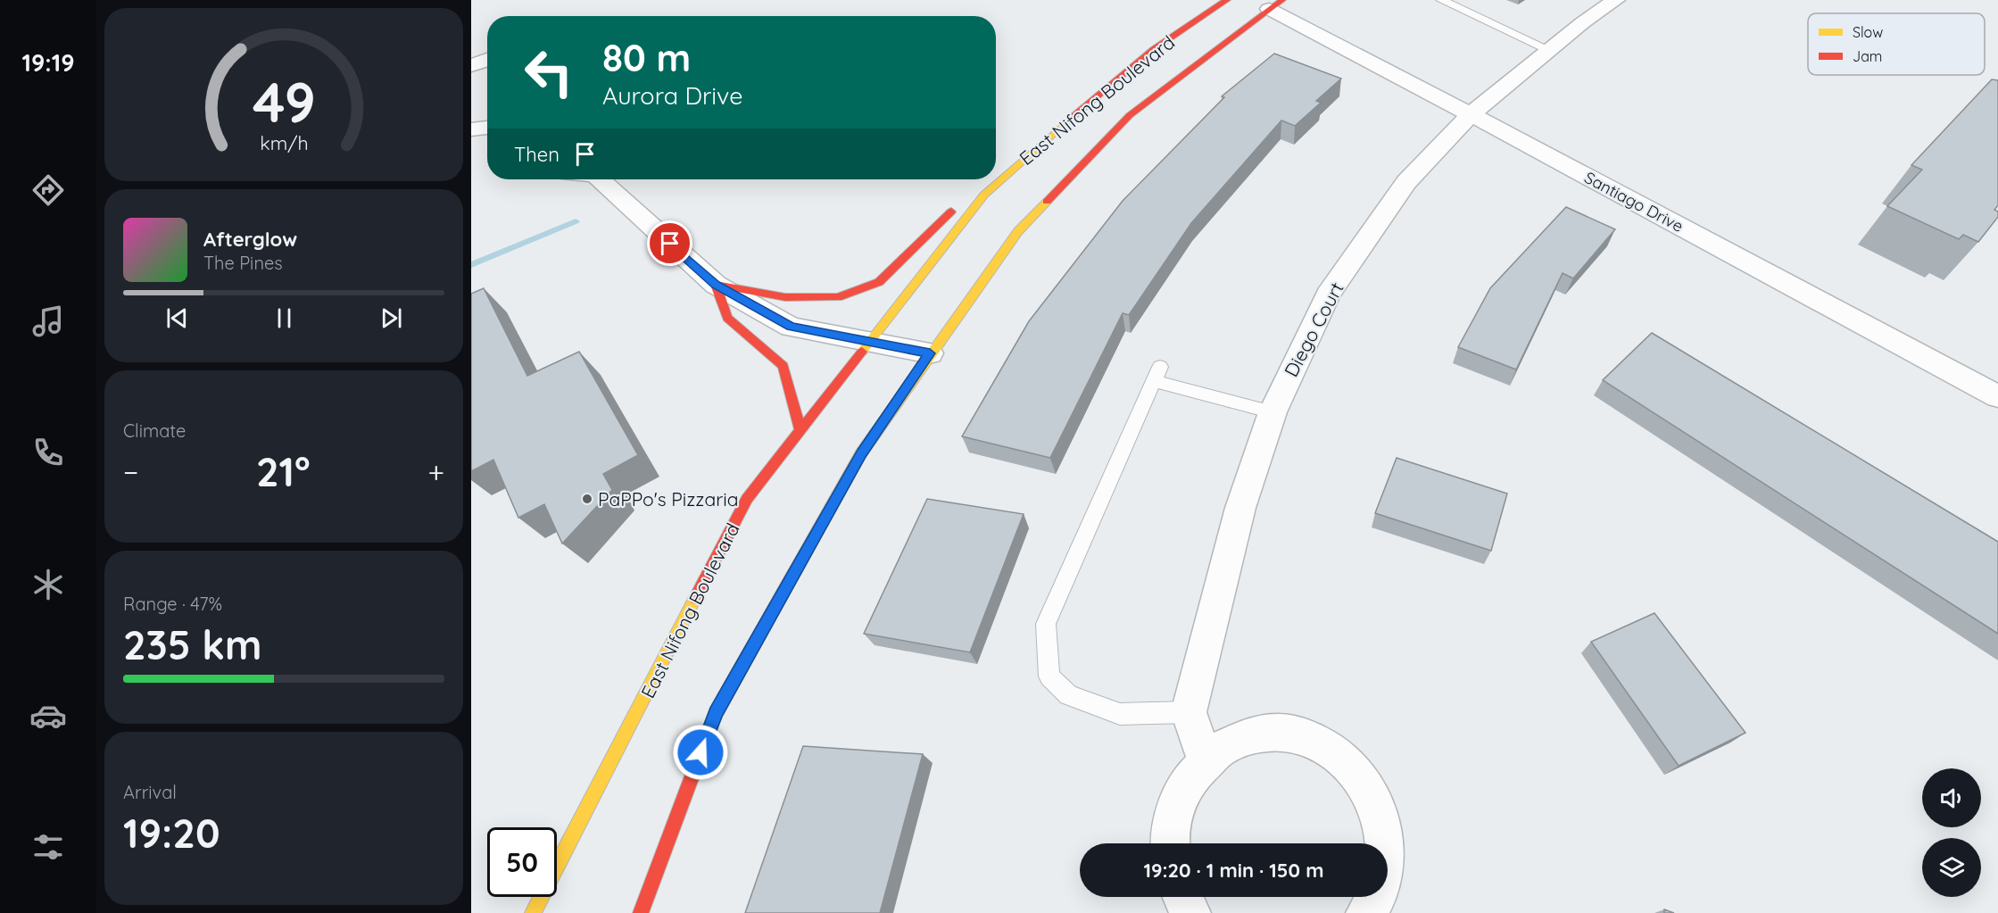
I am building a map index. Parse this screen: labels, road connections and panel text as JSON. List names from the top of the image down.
{
  "streets": {
    "main road": ["East Nifong Boulevard"],
    "street": ["Santiago Drive", "Diego Court"]
  },
  "crossings": [
    ["East Nifong Boulevard", "Santiago Drive"],
    ["Santiago Drive", "Diego Court"]
  ],
  "places": ["PaPPo's Pizzaria"],
  "legend": ["Slow", "Jam"],
  "page": {
    "tabs": "19:19",
    "turn": ["80 m", "Aurora Drive"],
    "then": "Then",
    "song": ["Afterglow", "The Pines"],
    "tile": [
      "Climate",
      ["Range · 47%", "235 km"],
      ["Arrival", "19:20"]
    ],
    "heat": ["−", "21°", "+"],
    "limit": "50",
    "trip": "19:20 · 1 min · 150 m",
    "gauge": ["49", "km/h"]
  }
}
